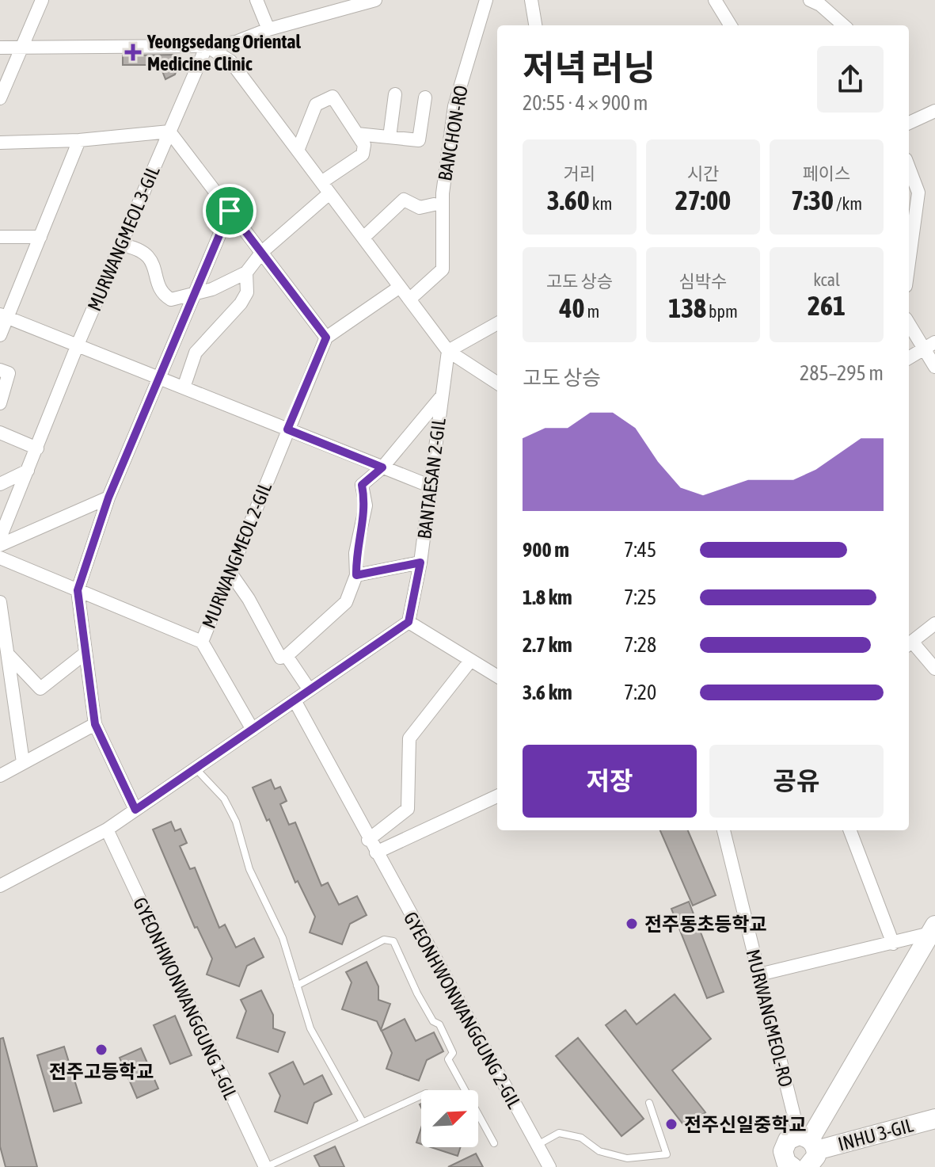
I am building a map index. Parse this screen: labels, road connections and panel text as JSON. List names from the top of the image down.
{
  "streets": {
    "street": [
      "BANCHON-RO",
      "MURWANGMEOL 3-GIL",
      "BANTAESAN 2-GIL",
      "MURWANGMEOL 2-GIL",
      "GYEONHWONWANGGUNG 1-GIL",
      "GYEONHWONWANGGUNG 2-GIL",
      "MURWANGMEOL-RO",
      "INHU 3-GIL"
    ]
  },
  "crossings": [
    ["MURWANGMEOL-RO", "INHU 3-GIL"]
  ],
  "places": {
    "health": ["Yeongsedang Oriental Medicine Clinic"],
    "other": ["전주동초등학교", "전주고등학교", "전주신일중학교"]
  },
  "north": "top right",
  "page": {
    "heading": ["저녁 러닝", "20:55 · 4 × 900 m"],
    "stats": [
      ["거리", "3.60 km"],
      ["시간", "27:00"],
      ["페이스", "7:30 /km"],
      ["고도 상승", "40 m"],
      ["심박수", "138 bpm"],
      ["kcal", "261"]
    ],
    "chart": ["고도 상승", "285–295 m"],
    "list": [
      {
        "name": "900 m",
        "note": "7:45"
      },
      {
        "name": "1.8 km",
        "note": "7:25"
      },
      {
        "name": "2.7 km",
        "note": "7:28"
      },
      {
        "name": "3.6 km",
        "note": "7:20"
      }
    ],
    "buttons": ["저장", "공유"]
  }
}
